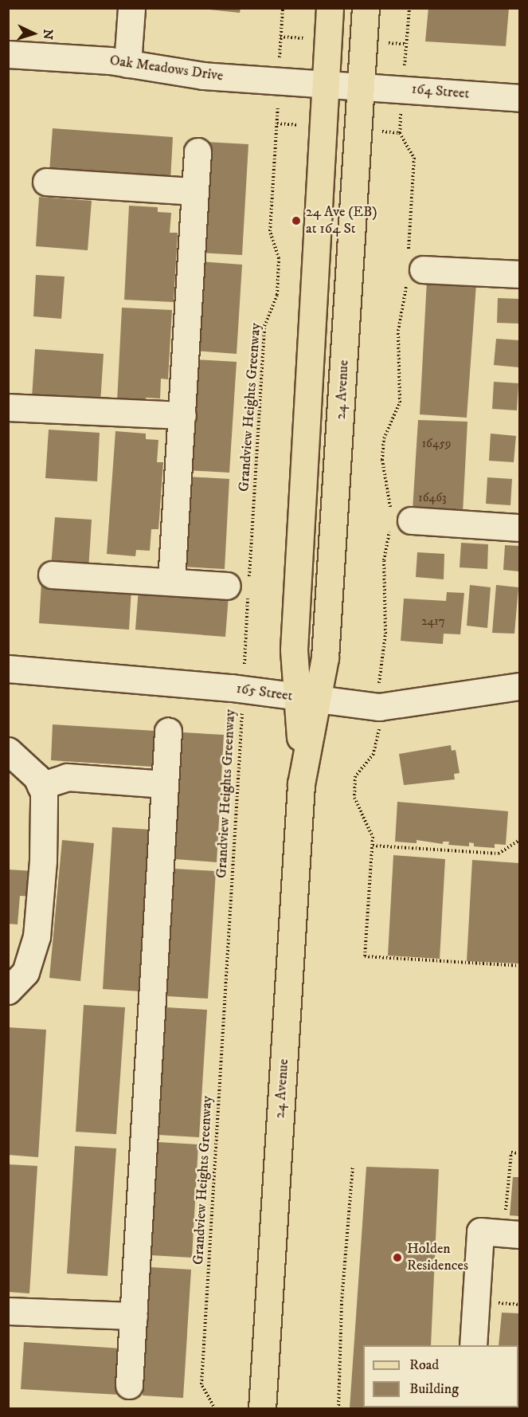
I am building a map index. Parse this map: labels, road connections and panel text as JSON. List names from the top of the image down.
{
  "streets": {
    "main road": ["24 Avenue"],
    "street": ["Oak Meadows Drive", "164 Street", "165 Street"],
    "path": ["Grandview Heights Greenway"]
  },
  "crossings": [
    ["Oak Meadows Drive", "164 Street"],
    ["Oak Meadows Drive", "24 Avenue"],
    ["164 Street", "24 Avenue"],
    ["24 Avenue", "165 Street"],
    ["Grandview Heights Greenway", "165 Street"]
  ],
  "places": ["24 Ave (EB) at 164 St", "Holden Residences"],
  "house_numbers": ["16459", "16463", "2417"],
  "legend": ["Road", "Building"],
  "north": "right"
}
